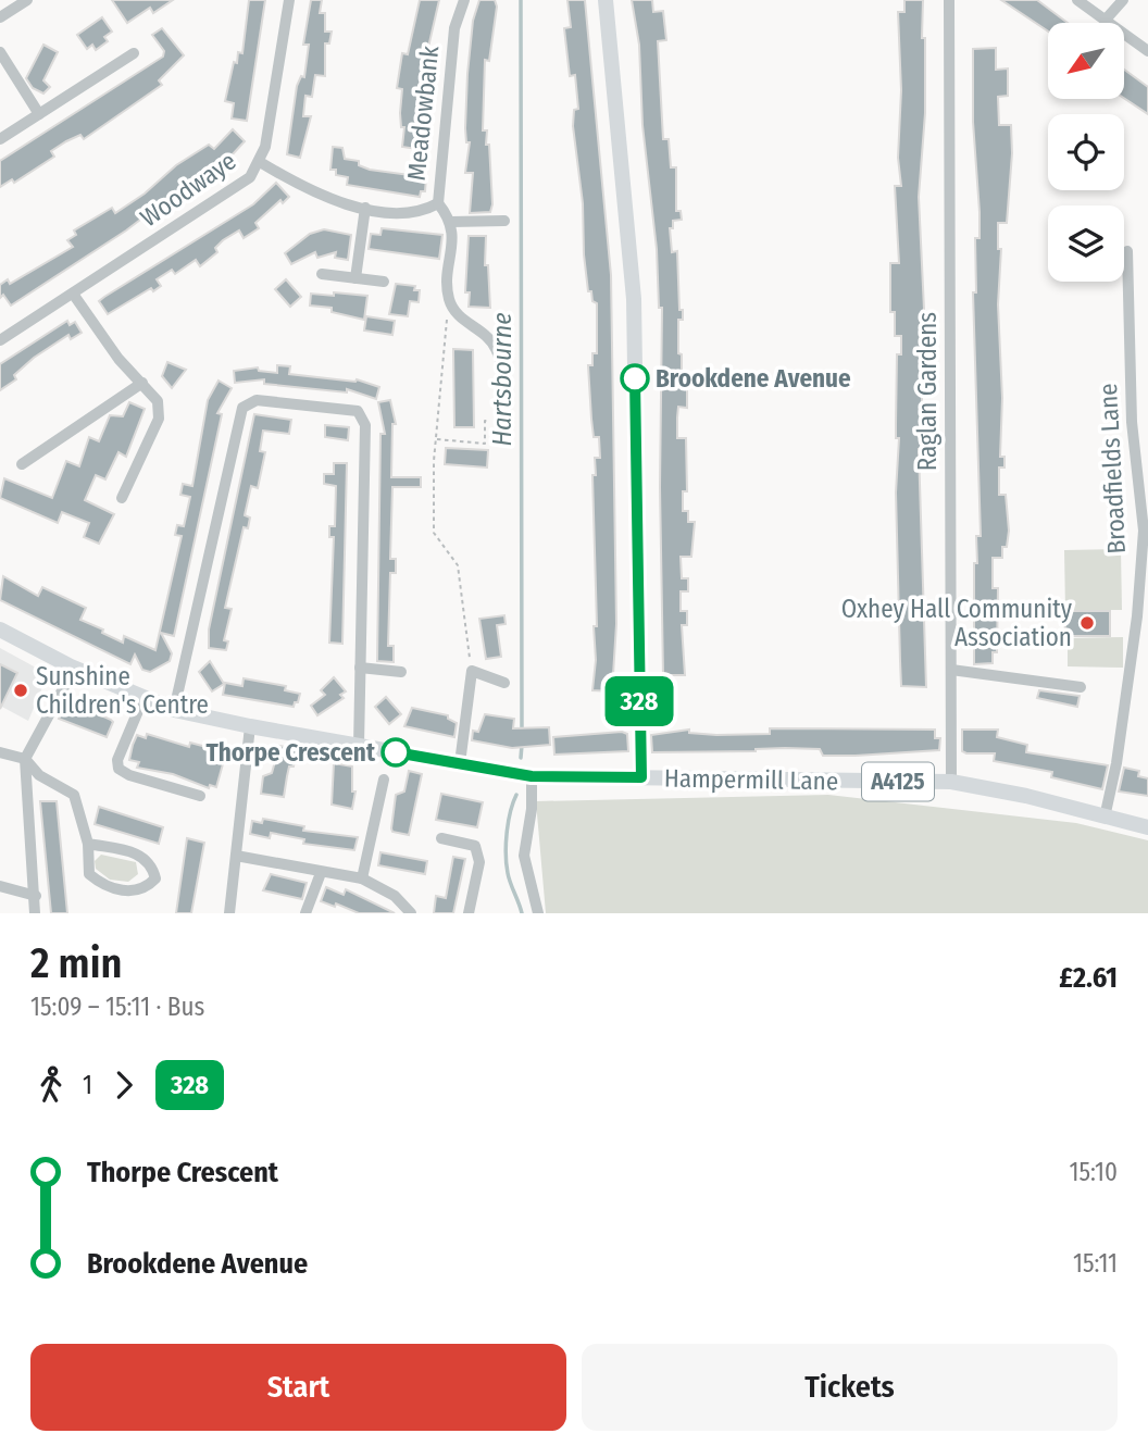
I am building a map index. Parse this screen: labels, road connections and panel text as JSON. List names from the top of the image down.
{
  "streets": {
    "main road": ["Hampermill Lane", "A4125"],
    "street": [
      "Meadowbank",
      "Woodwaye",
      "Raglan Gardens",
      "Broadfields Lane"
    ]
  },
  "crossings": [
    ["Meadowbank", "Woodwaye"],
    ["Raglan Gardens", "Hampermill Lane"],
    ["Broadfields Lane", "Hampermill Lane"],
    ["Hampermill Lane", "A4125"]
  ],
  "water": ["Hartsbourne"],
  "places": [
    "Brookdene Avenue",
    "Oxhey Hall Community Association",
    "Sunshine Children's Centre",
    "Thorpe Crescent"
  ],
  "lines": ["bus line 328"],
  "north": "bottom left",
  "page": {
    "on_map": "328",
    "heading": ["2 min", "15:09 – 15:11 · Bus", "£2.61"],
    "legs": ["1", "328"],
    "list": [
      {
        "name": "Thorpe Crescent",
        "value": "15:10"
      },
      {
        "name": "Brookdene Avenue",
        "value": "15:11"
      }
    ],
    "buttons": ["Start", "Tickets"]
  }
}
